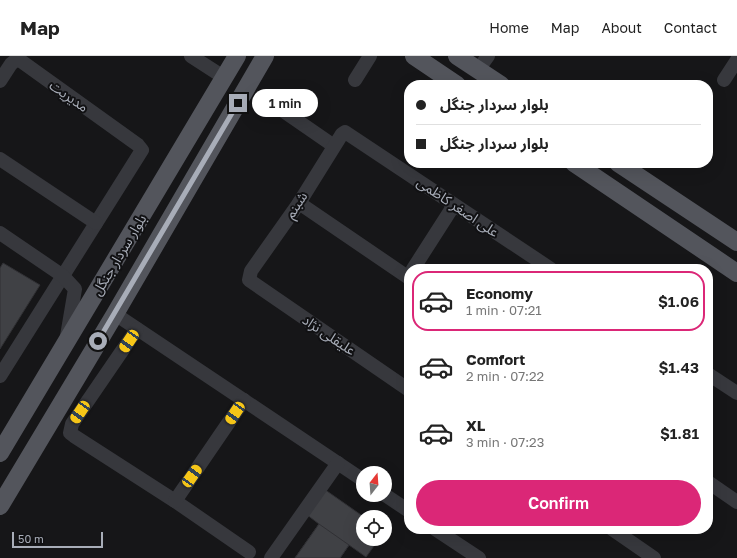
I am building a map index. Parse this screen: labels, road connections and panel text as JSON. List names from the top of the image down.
{
  "streets": {
    "main road": ["بلوار سردار جنگل"],
    "street": [
      "مدیریت",
      "شبنم",
      "علی اصغر کاظمی",
      "علیقلی نژاد"
    ]
  },
  "crossings": [
    ["شبنم", "علی اصغر کاظمی"],
    ["شبنم", "علیقلی نژاد"]
  ],
  "scale_bar": "50 m",
  "north": "top",
  "page": {
    "header": "Map",
    "nav": [
      "Home",
      "Map",
      "About",
      "Contact"
    ],
    "banner": ["بلوار سردار جنگل", "بلوار سردار جنگل"],
    "bubble": "1 min",
    "list": [
      {
        "name": "Economy",
        "note": "1 min · 07:21",
        "value": "$1.06"
      },
      {
        "name": "Comfort",
        "note": "2 min · 07:22",
        "value": "$1.43"
      },
      {
        "name": "XL",
        "note": "3 min · 07:23",
        "value": "$1.81"
      }
    ],
    "buttons": "Confirm",
    "scale": "50 m"
  }
}
